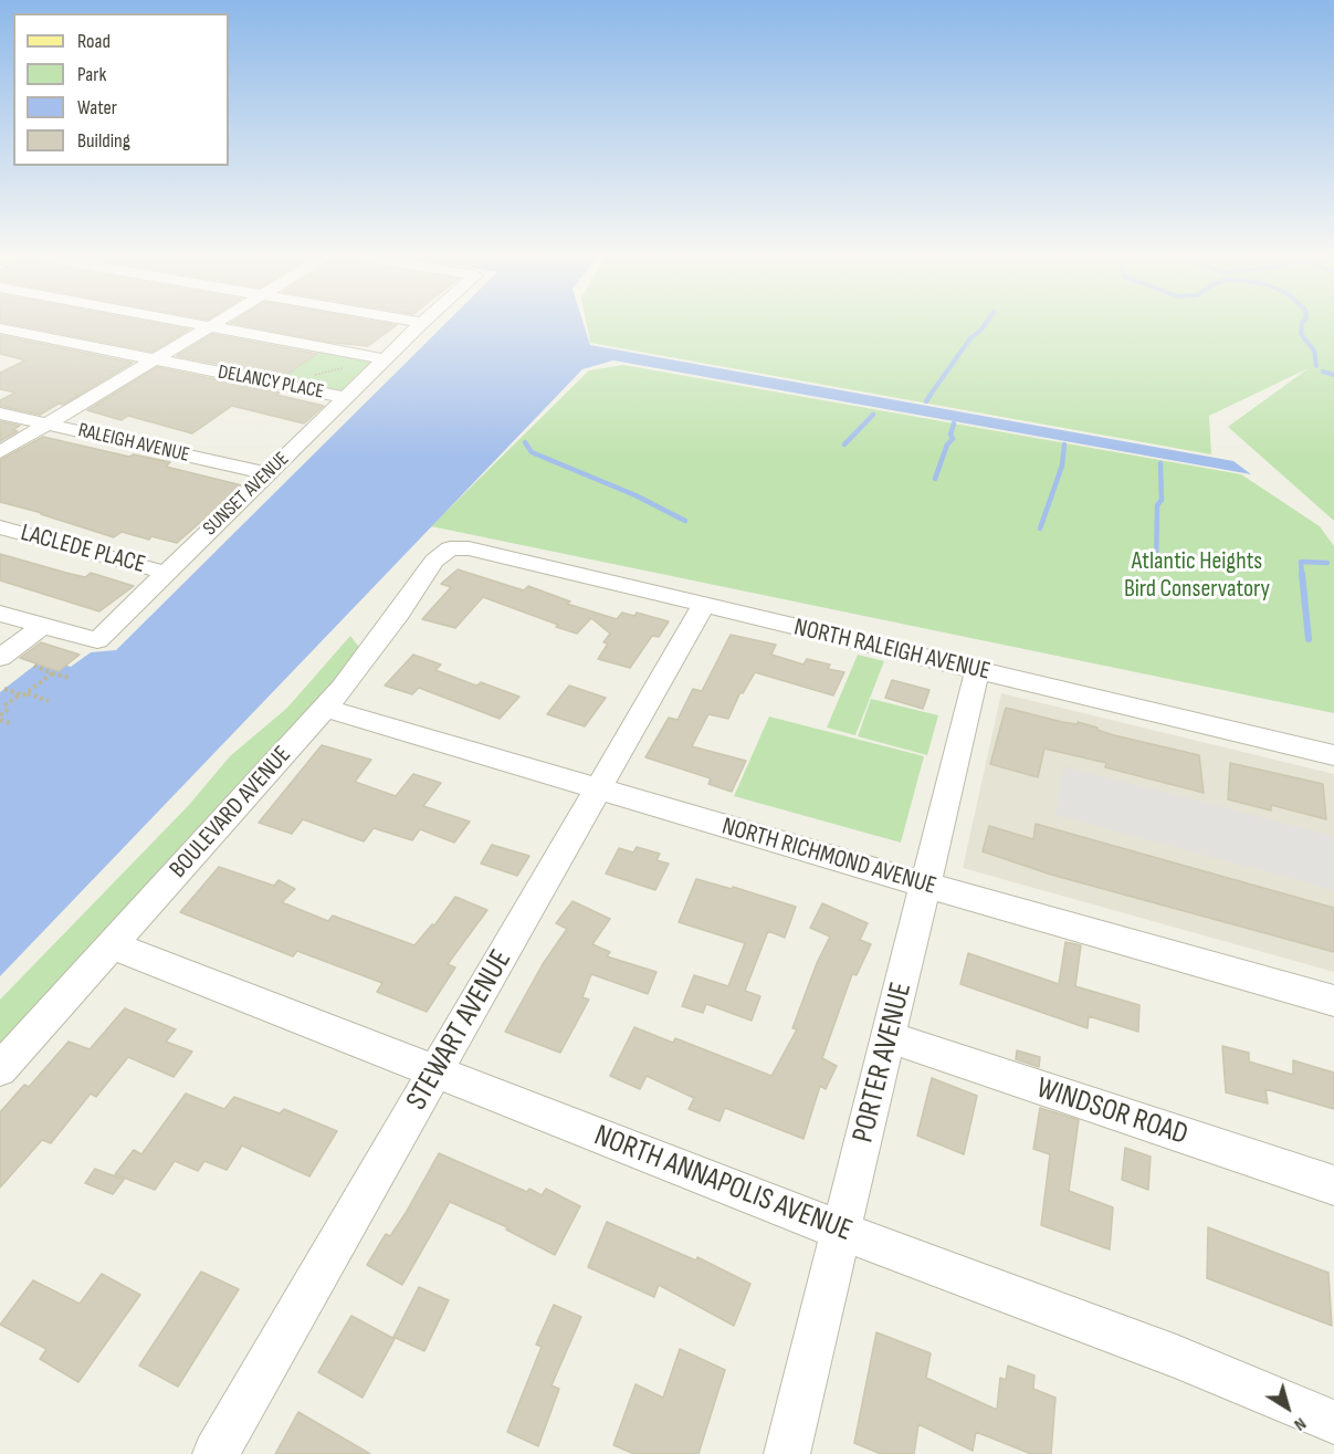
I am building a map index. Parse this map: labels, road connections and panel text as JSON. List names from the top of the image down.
{
  "streets": {
    "street": [
      "DELANCY PLACE",
      "RALEIGH AVENUE",
      "SUNSET AVENUE",
      "LACLEDE PLACE",
      "NORTH RALEIGH AVENUE",
      "BOULEVARD AVENUE",
      "NORTH RICHMOND AVENUE",
      "STEWART AVENUE",
      "PORTER AVENUE",
      "WINDSOR ROAD",
      "NORTH ANNAPOLIS AVENUE"
    ]
  },
  "crossings": [
    ["DELANCY PLACE", "SUNSET AVENUE"],
    ["RALEIGH AVENUE", "SUNSET AVENUE"],
    ["SUNSET AVENUE", "LACLEDE PLACE"],
    ["NORTH RALEIGH AVENUE", "BOULEVARD AVENUE"],
    ["NORTH RALEIGH AVENUE", "STEWART AVENUE"],
    ["NORTH RALEIGH AVENUE", "PORTER AVENUE"],
    ["BOULEVARD AVENUE", "NORTH RICHMOND AVENUE"],
    ["BOULEVARD AVENUE", "NORTH ANNAPOLIS AVENUE"],
    ["NORTH RICHMOND AVENUE", "STEWART AVENUE"],
    ["NORTH RICHMOND AVENUE", "PORTER AVENUE"],
    ["STEWART AVENUE", "NORTH ANNAPOLIS AVENUE"],
    ["PORTER AVENUE", "WINDSOR ROAD"],
    ["PORTER AVENUE", "NORTH ANNAPOLIS AVENUE"]
  ],
  "parks": ["Atlantic Heights Bird Conservatory"],
  "legend": [
    "Road",
    "Park",
    "Water",
    "Building"
  ],
  "north": "bottom right"
}
